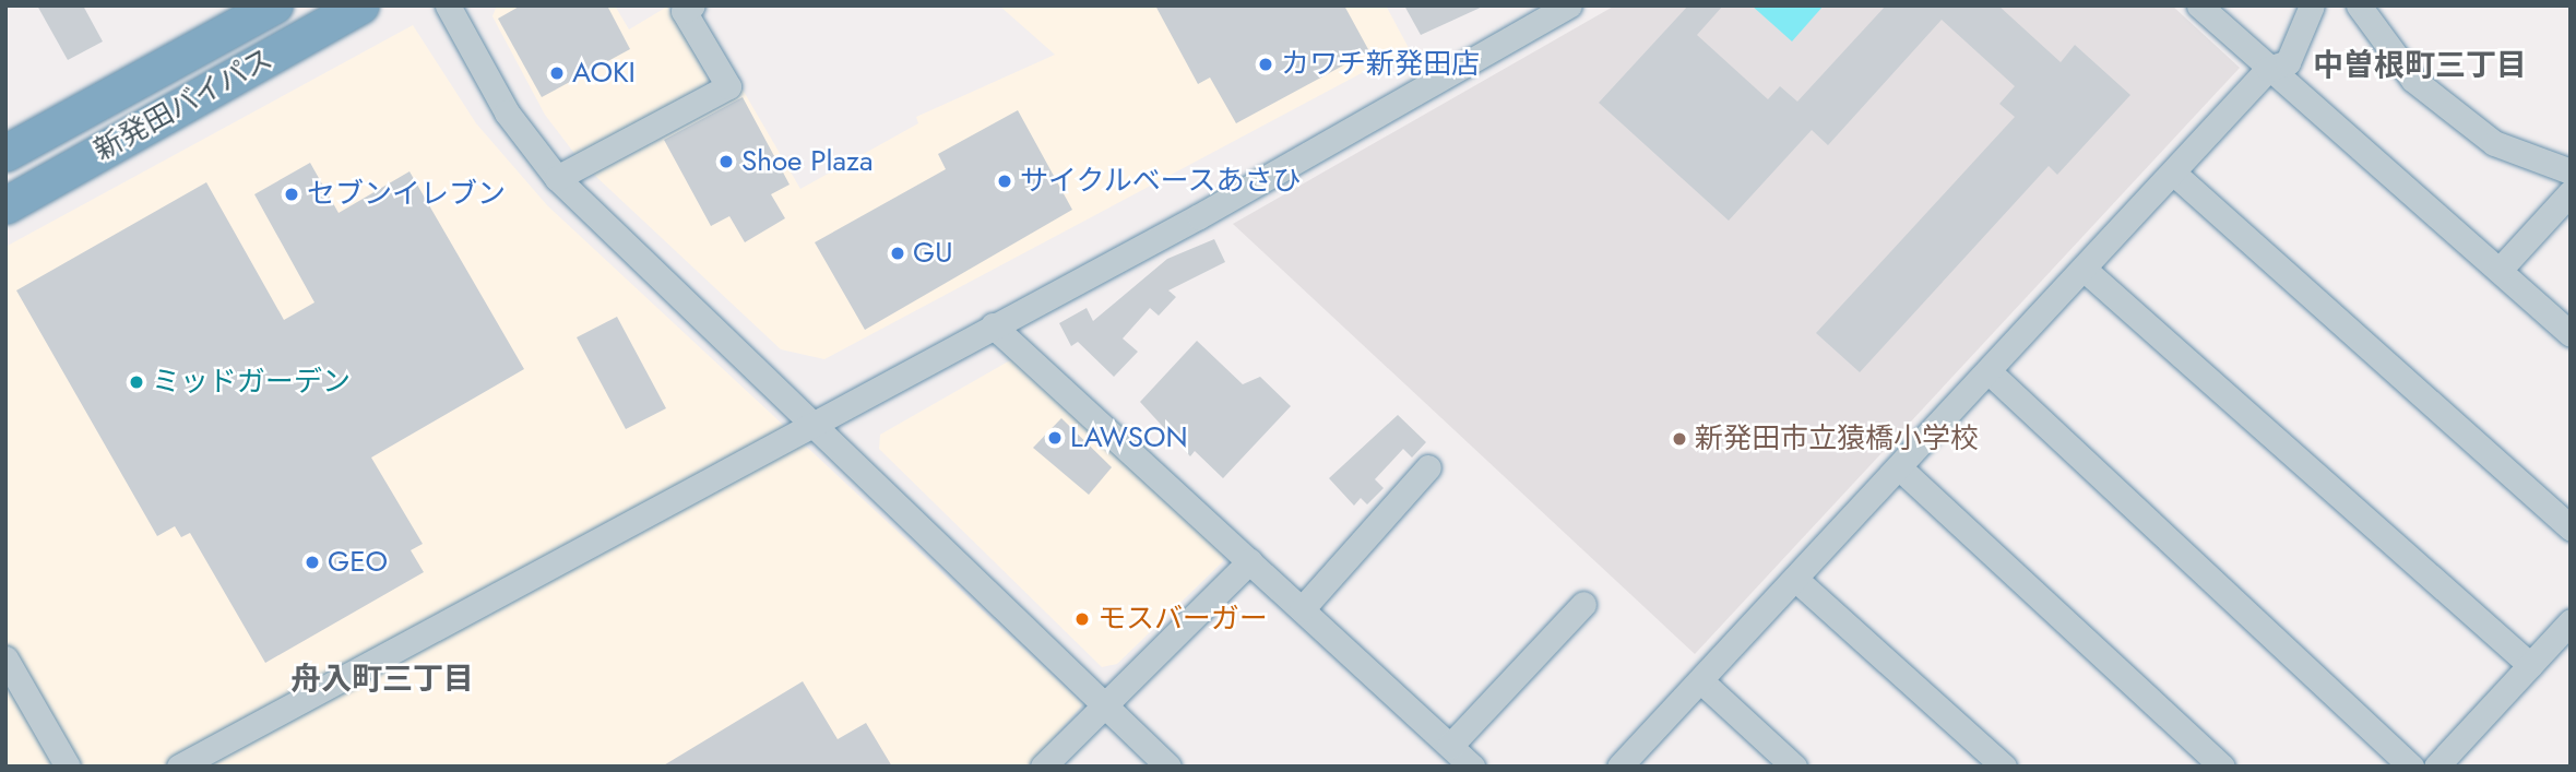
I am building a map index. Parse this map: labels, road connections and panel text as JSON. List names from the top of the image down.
{
  "streets": {
    "highway": ["新発田バイパス"]
  },
  "districts": ["中曽根町三丁目", "舟入町三丁目"],
  "places": [
    "カワチ新発田店",
    "AOKI",
    "Shoe Plaza",
    "サイクルベースあさひ",
    "セブンイレブン",
    "GU",
    "ミッドガーデン",
    "LAWSON",
    "新発田市立猿橋小学校",
    "GEO",
    "モスバーガー"
  ]
}
